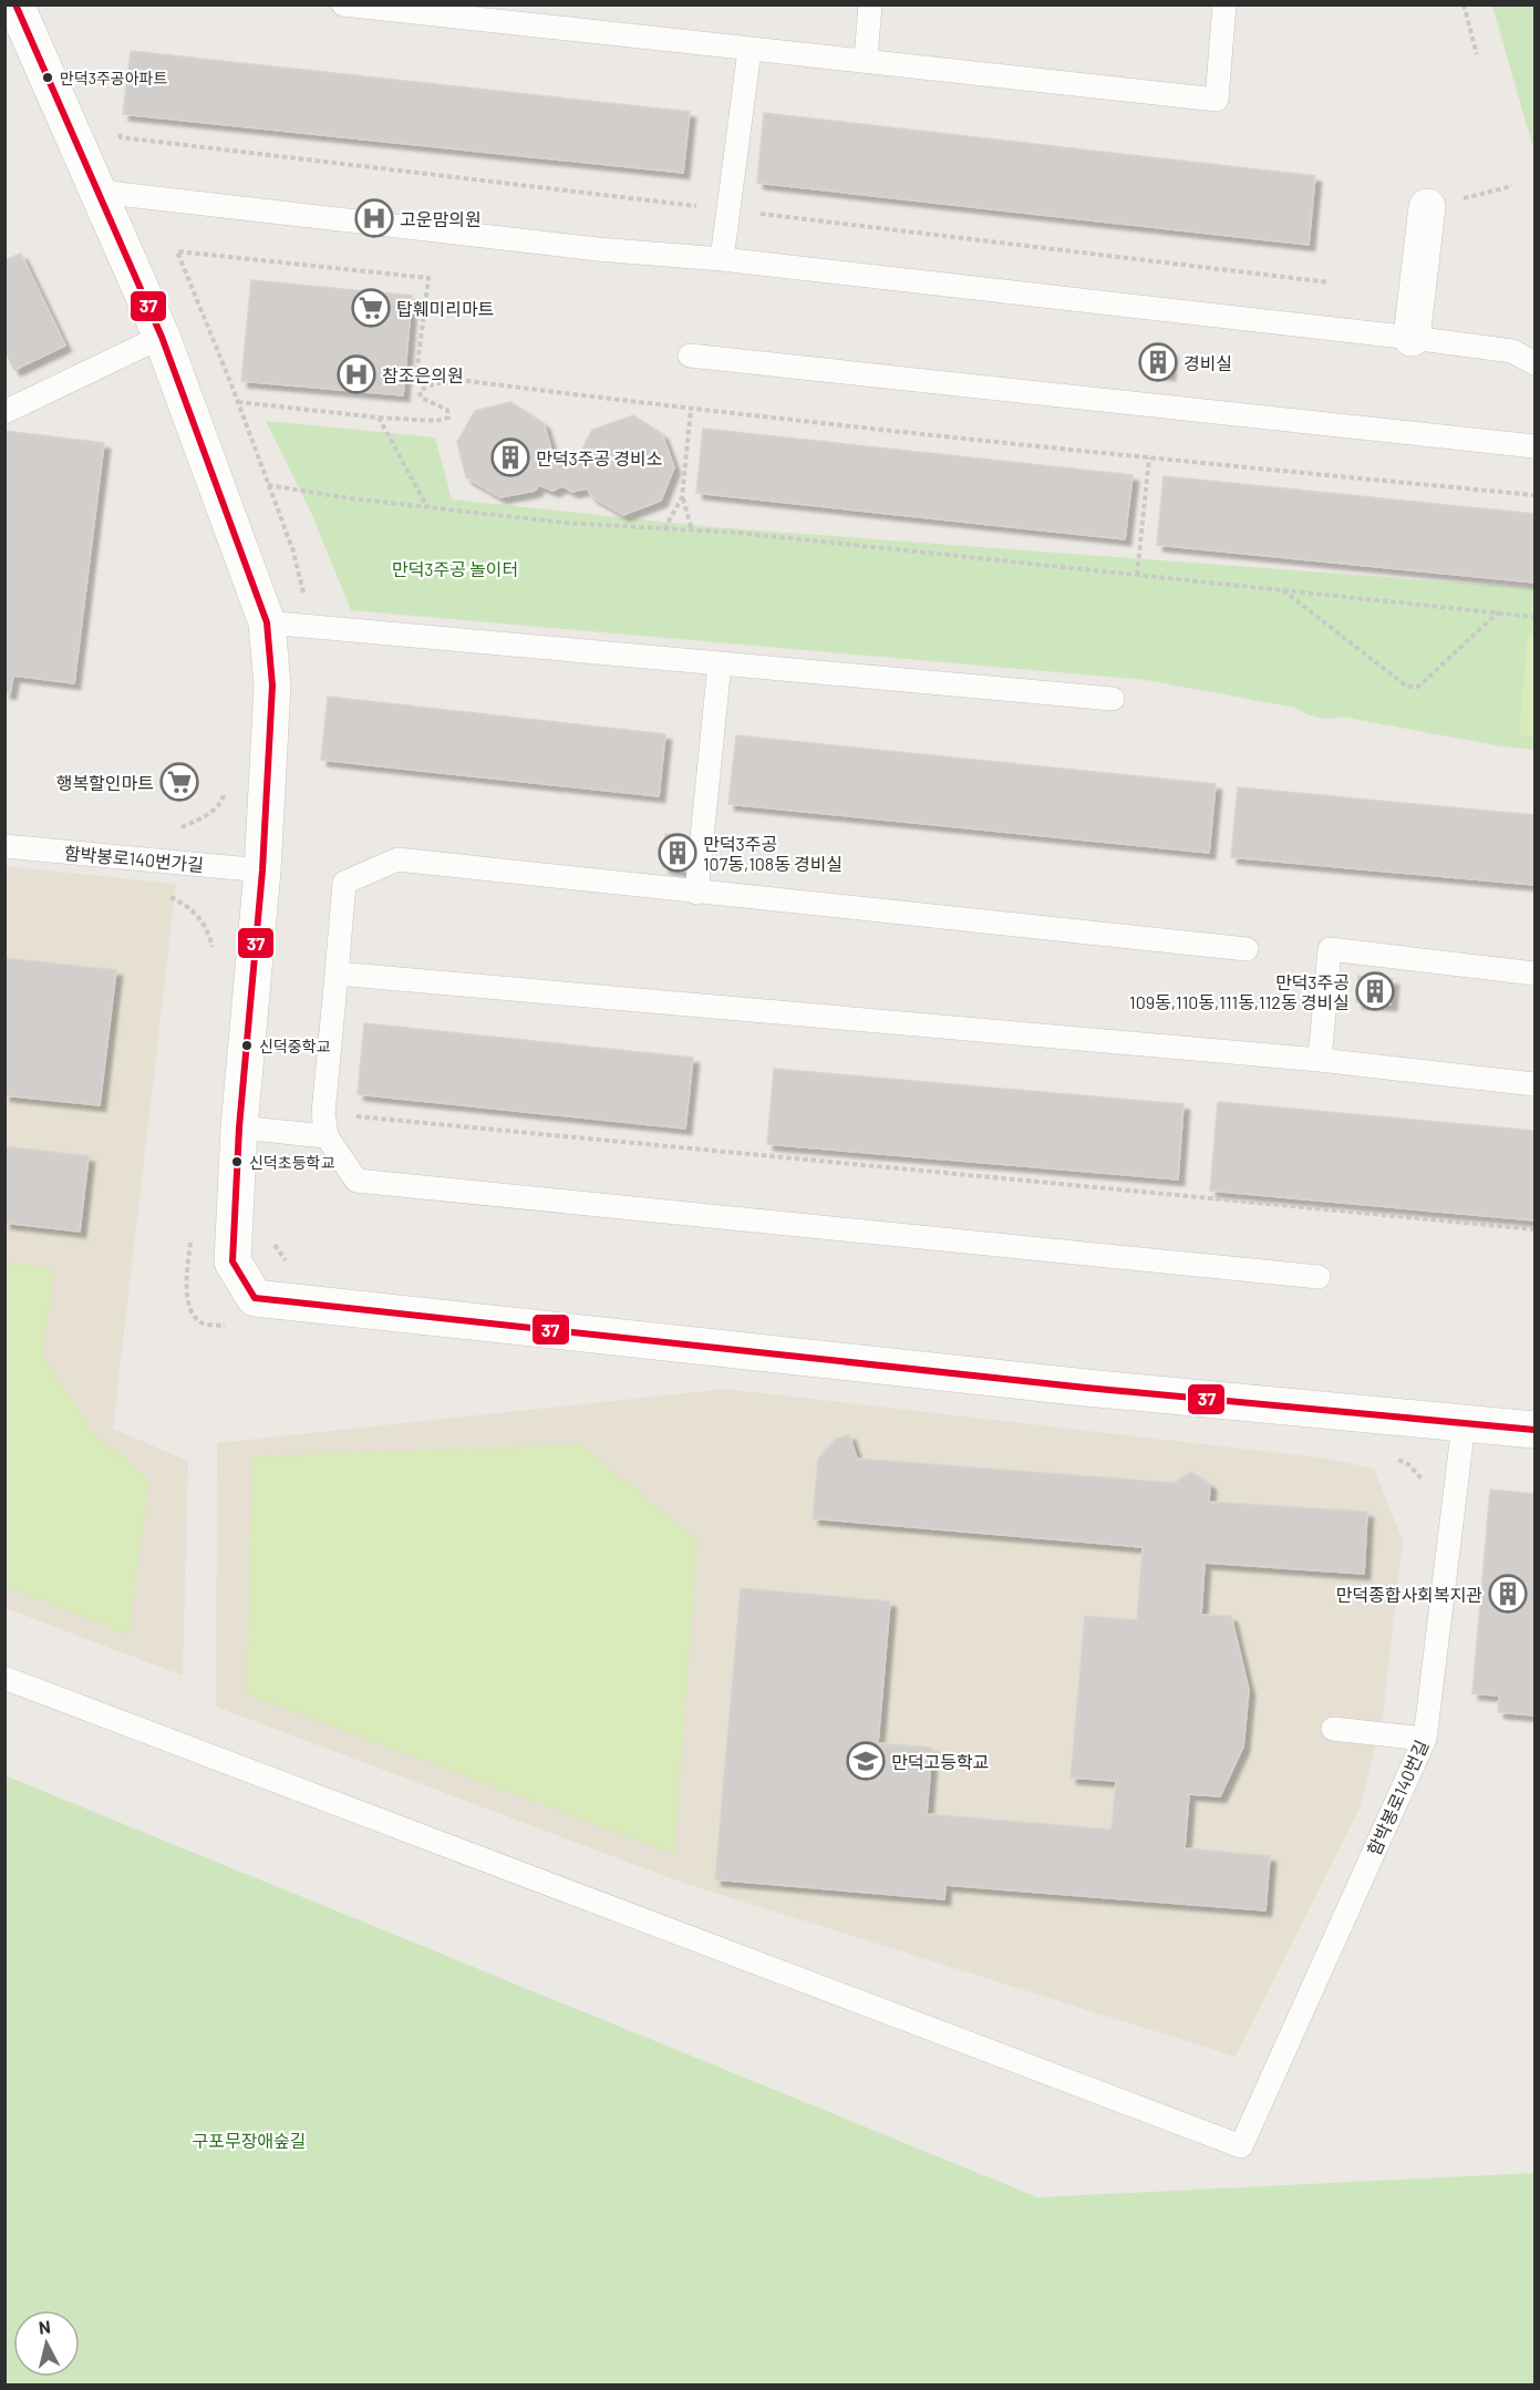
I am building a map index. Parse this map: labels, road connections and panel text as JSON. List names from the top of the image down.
{
  "streets": {
    "lane": ["함박봉로140번가길", "함박봉로140번길"]
  },
  "parks": ["만덕3주공 놀이터", "구포무장애숲길"],
  "places": {
    "other": ["만덕3주공아파트", "신덕중학교", "신덕초등학교"],
    "hospital": ["고운맘의원", "참조은의원"],
    "supermarket": ["탑훼미리마트", "행복할인마트"],
    "building": [
      "경비실",
      "만덕3주공 경비소",
      "만덕3주공 107동,108동 경비실",
      "만덕3주공 109동,110동,111동,112동 경비실",
      "만덕종합사회복지관"
    ],
    "school or university": ["만덕고등학교"]
  },
  "lines": ["transit line 37"],
  "north": "top"
}
